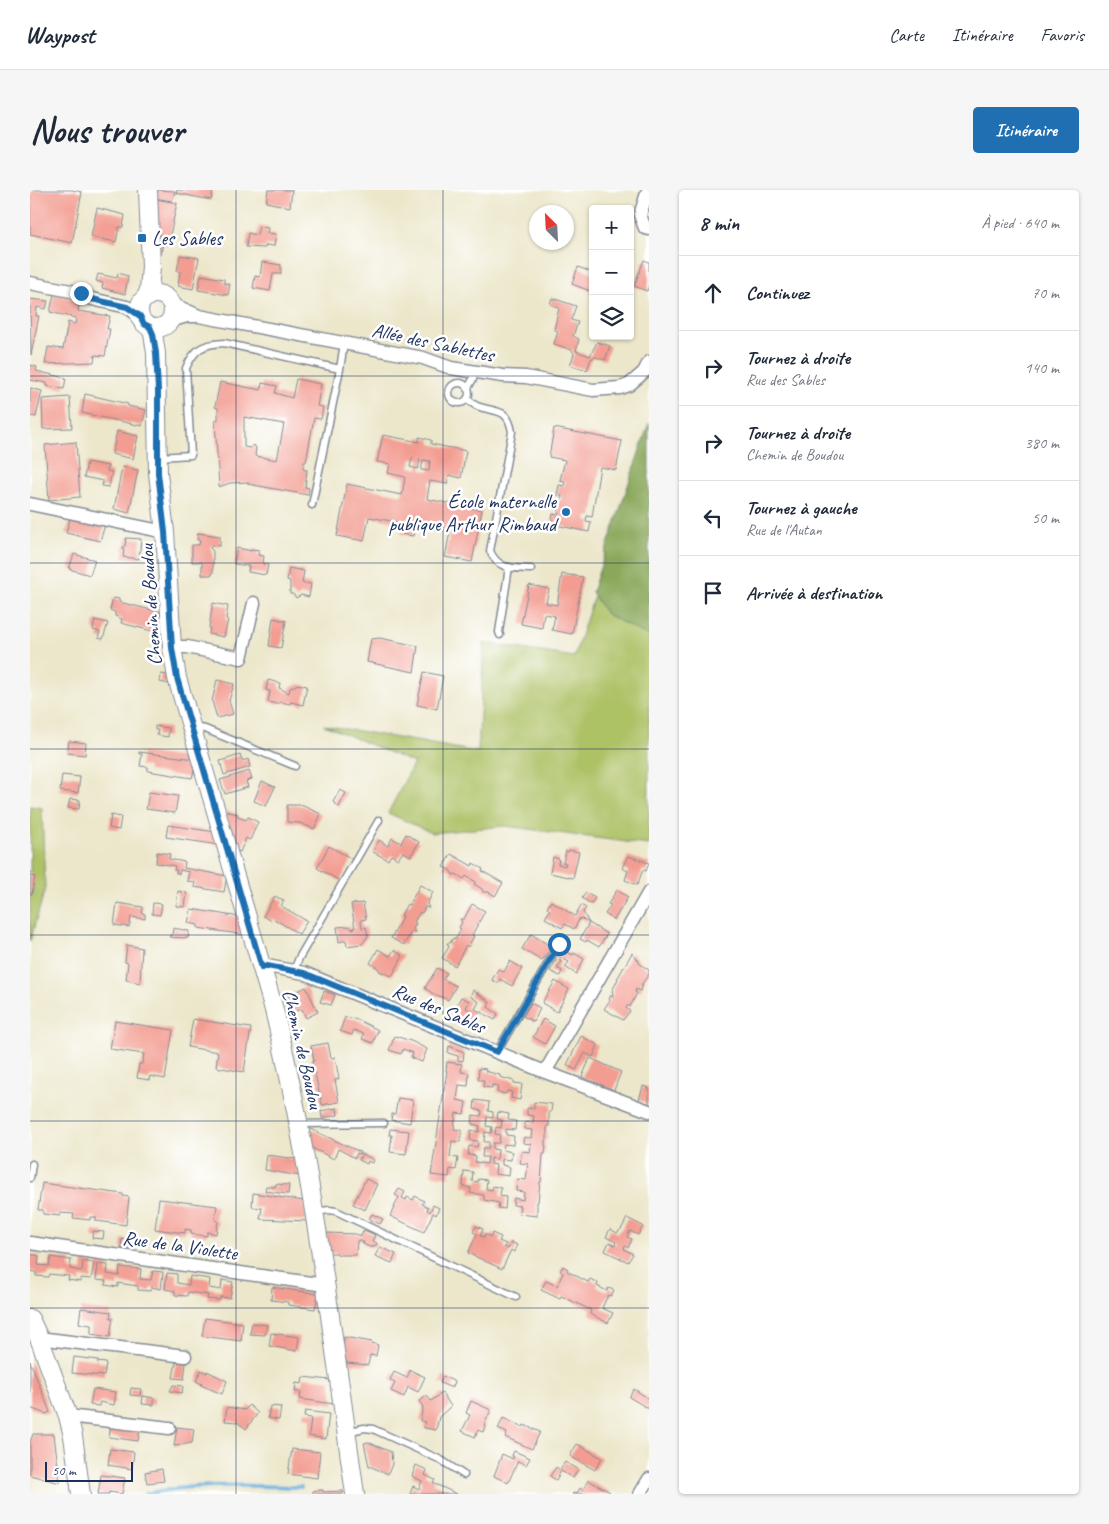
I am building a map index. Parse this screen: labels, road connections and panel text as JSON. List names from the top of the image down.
{
  "streets": {
    "street": [
      "Allée des Sablettes",
      "Chemin de Boudou",
      "Rue des Sables",
      "Rue de la Violette"
    ]
  },
  "crossings": [
    ["Allée des Sablettes", "Chemin de Boudou"],
    ["Chemin de Boudou", "Rue des Sables"],
    ["Chemin de Boudou", "Rue de la Violette"]
  ],
  "places": {
    "transit": ["Les Sables"],
    "other": ["École maternelle publique Arthur Rimbaud"]
  },
  "scale_bar": "50 m",
  "north": "top left",
  "page": {
    "header": "Waypost",
    "nav": ["Carte", "Itinéraire", "Favoris"],
    "buttons": "Itinéraire",
    "title": "Nous trouver",
    "heading": ["8 min", "À pied · 640 m"],
    "map_buttons": ["+", "−"],
    "list": [
      ["Continuez", "70 m"],
      ["Tournez à droite", "Rue des Sables", "140 m"],
      ["Tournez à droite", "Chemin de Boudou", "380 m"],
      ["Tournez à gauche", "Rue de l'Autan", "50 m"],
      "Arrivée à destination"
    ],
    "scale": "50 m"
  }
}
